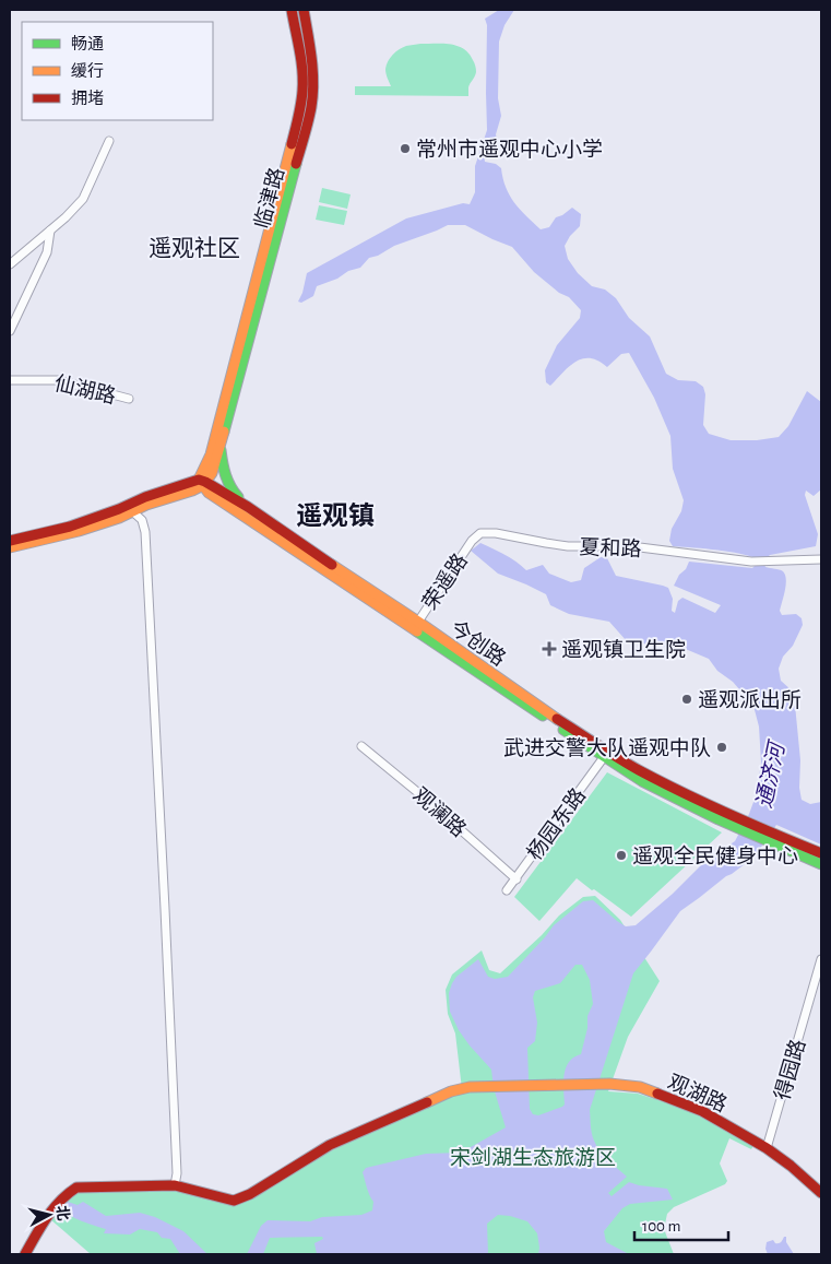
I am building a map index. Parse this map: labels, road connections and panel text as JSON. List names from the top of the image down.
{
  "streets": {
    "main road": ["临津路", "今创路", "观湖路"],
    "street": [
      "仙湖路",
      "夏和路",
      "荣遥路",
      "观澜路",
      "杨园东路",
      "得园路"
    ]
  },
  "crossings": [
    ["临津路", "今创路"],
    ["夏和路", "荣遥路"],
    ["荣遥路", "今创路"],
    ["今创路", "杨园东路"],
    ["观澜路", "杨园东路"],
    ["得园路", "观湖路"]
  ],
  "districts": ["遥观社区", "遥观镇"],
  "water": ["通济河"],
  "parks": ["宋剑湖生态旅游区"],
  "places": {
    "other": [
      "常州市遥观中心小学",
      "遥观派出所",
      "武进交警大队遥观中队",
      "遥观全民健身中心"
    ],
    "health": ["遥观镇卫生院"]
  },
  "legend": ["畅通", "缓行", "拥堵"],
  "scale_bar": "100 m",
  "north": "right"
}
